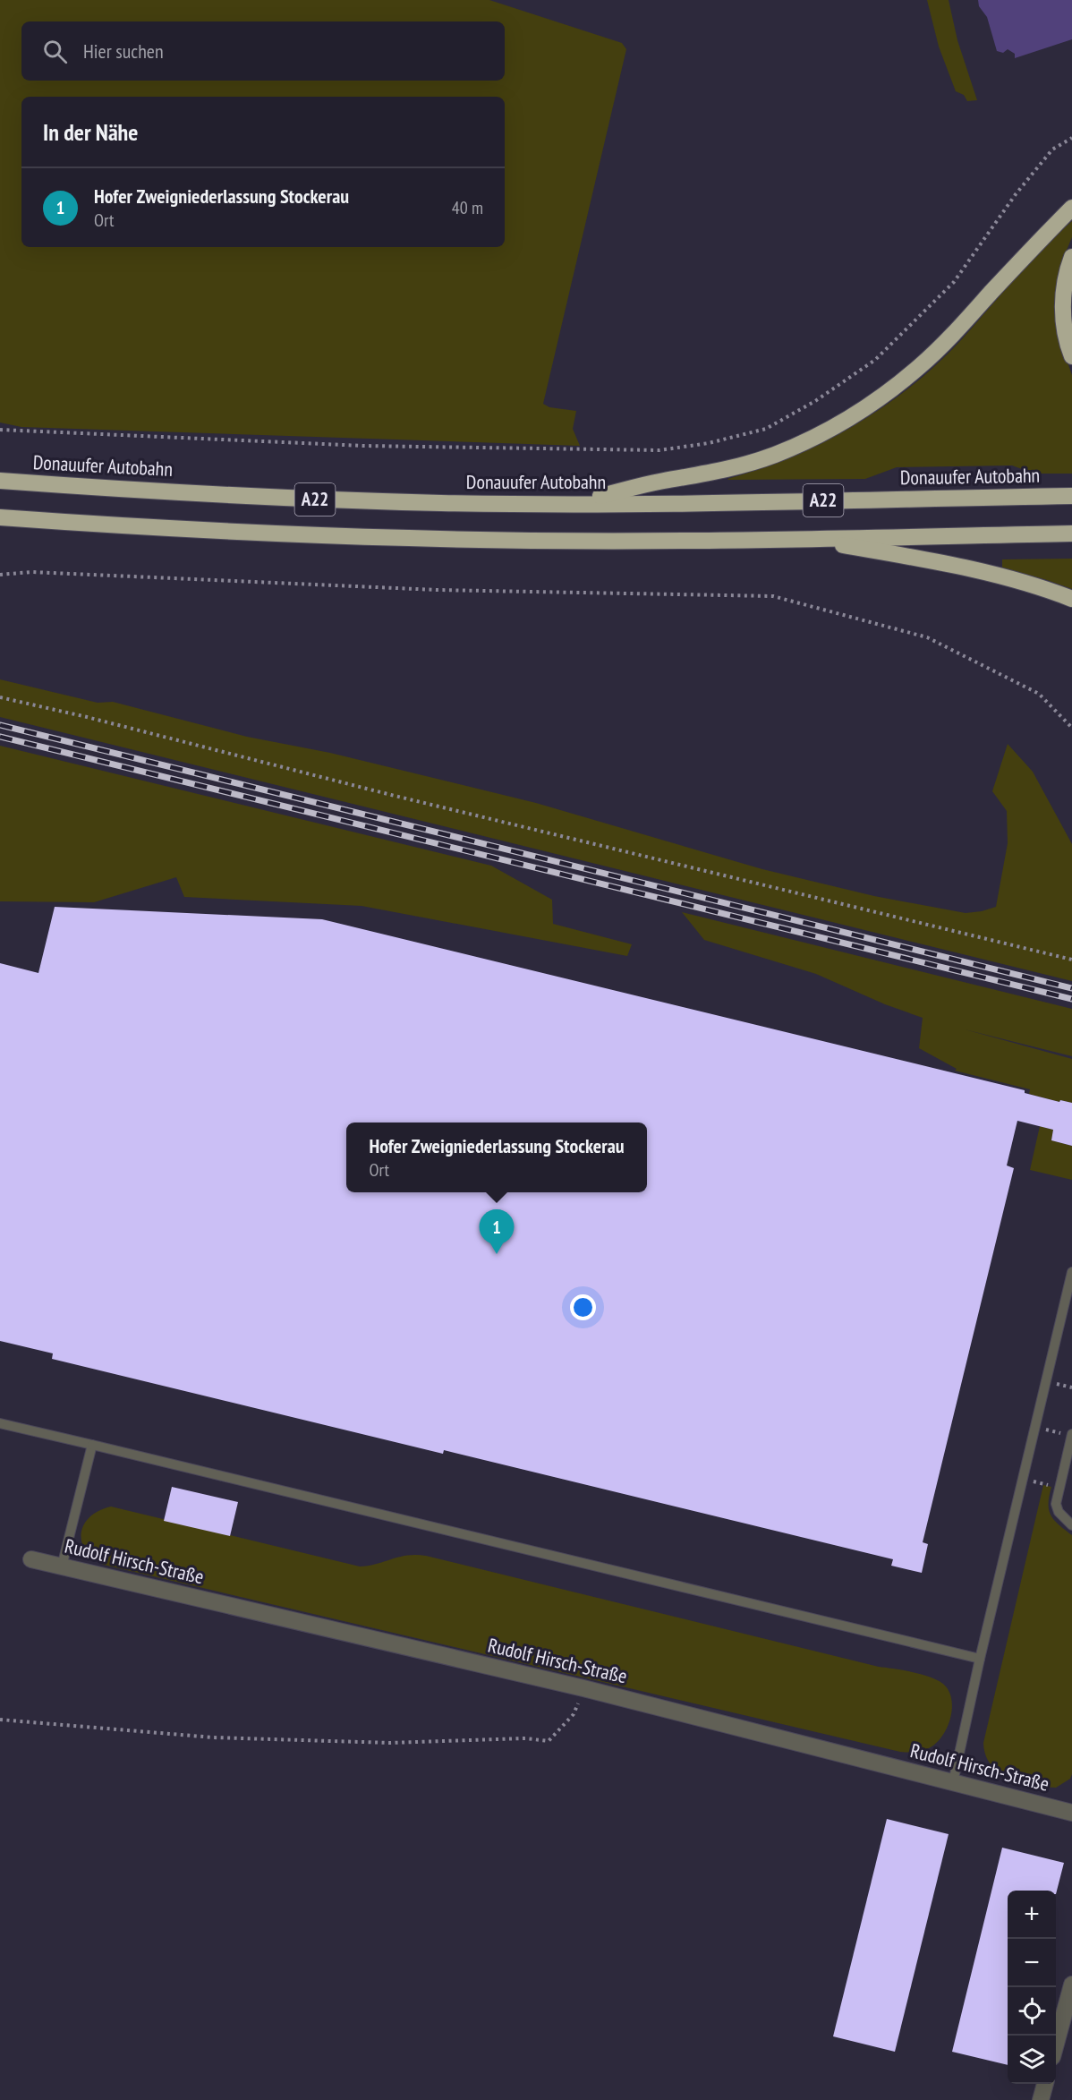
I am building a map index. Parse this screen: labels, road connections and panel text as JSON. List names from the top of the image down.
{
  "streets": {
    "highway": ["Donauufer Autobahn", "A22"],
    "street": ["Rudolf Hirsch-Straße"]
  },
  "page": {
    "search": "Hier suchen",
    "heading": "In der Nähe",
    "list": [
      {
        "mark": "1",
        "name": "Hofer Zweigniederlassung Stockerau",
        "note": "Ort",
        "value": "40 m"
      }
    ],
    "popup": ["Hofer Zweigniederlassung Stockerau", "Ort"],
    "pins": "1",
    "map_buttons": ["+", "−"]
  }
}
